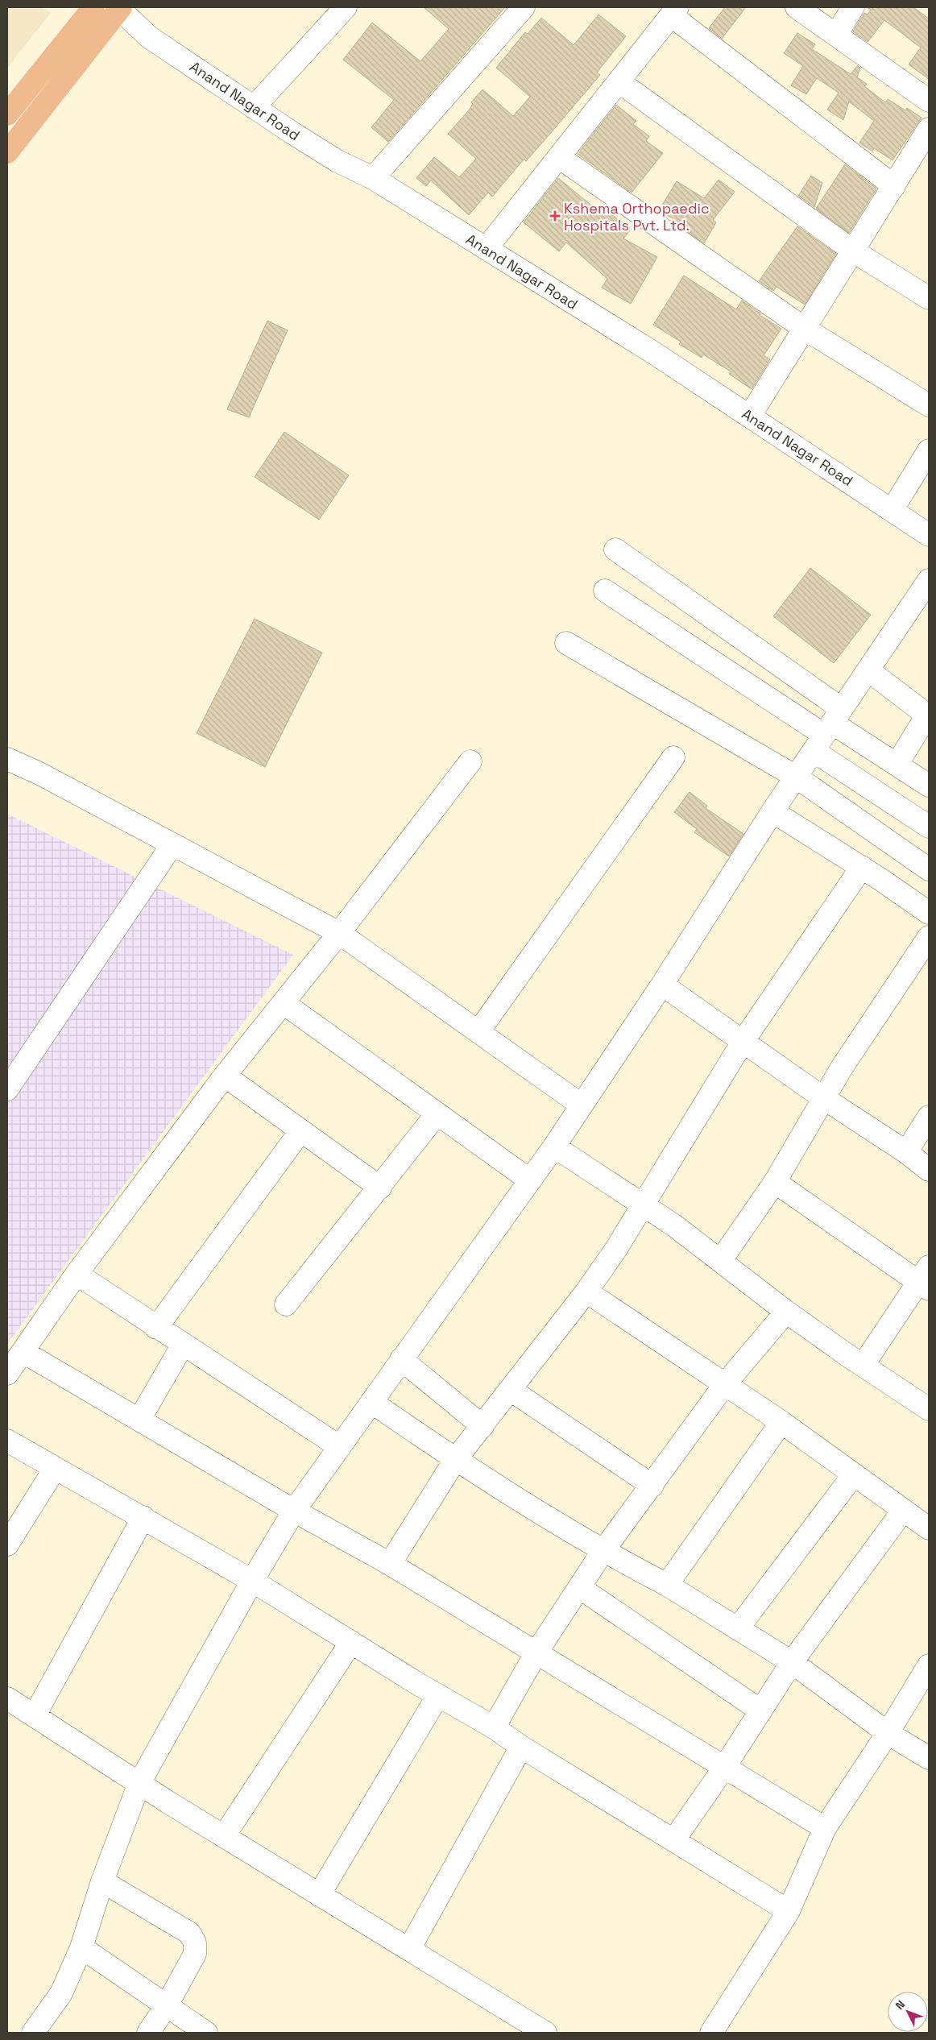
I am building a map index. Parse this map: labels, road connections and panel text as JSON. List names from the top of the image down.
{
  "streets": {
    "street": ["Anand Nagar Road"]
  },
  "places": {
    "health": ["Kshema Orthopaedic Hospitals Pvt. Ltd."]
  },
  "north": "top left"
}
